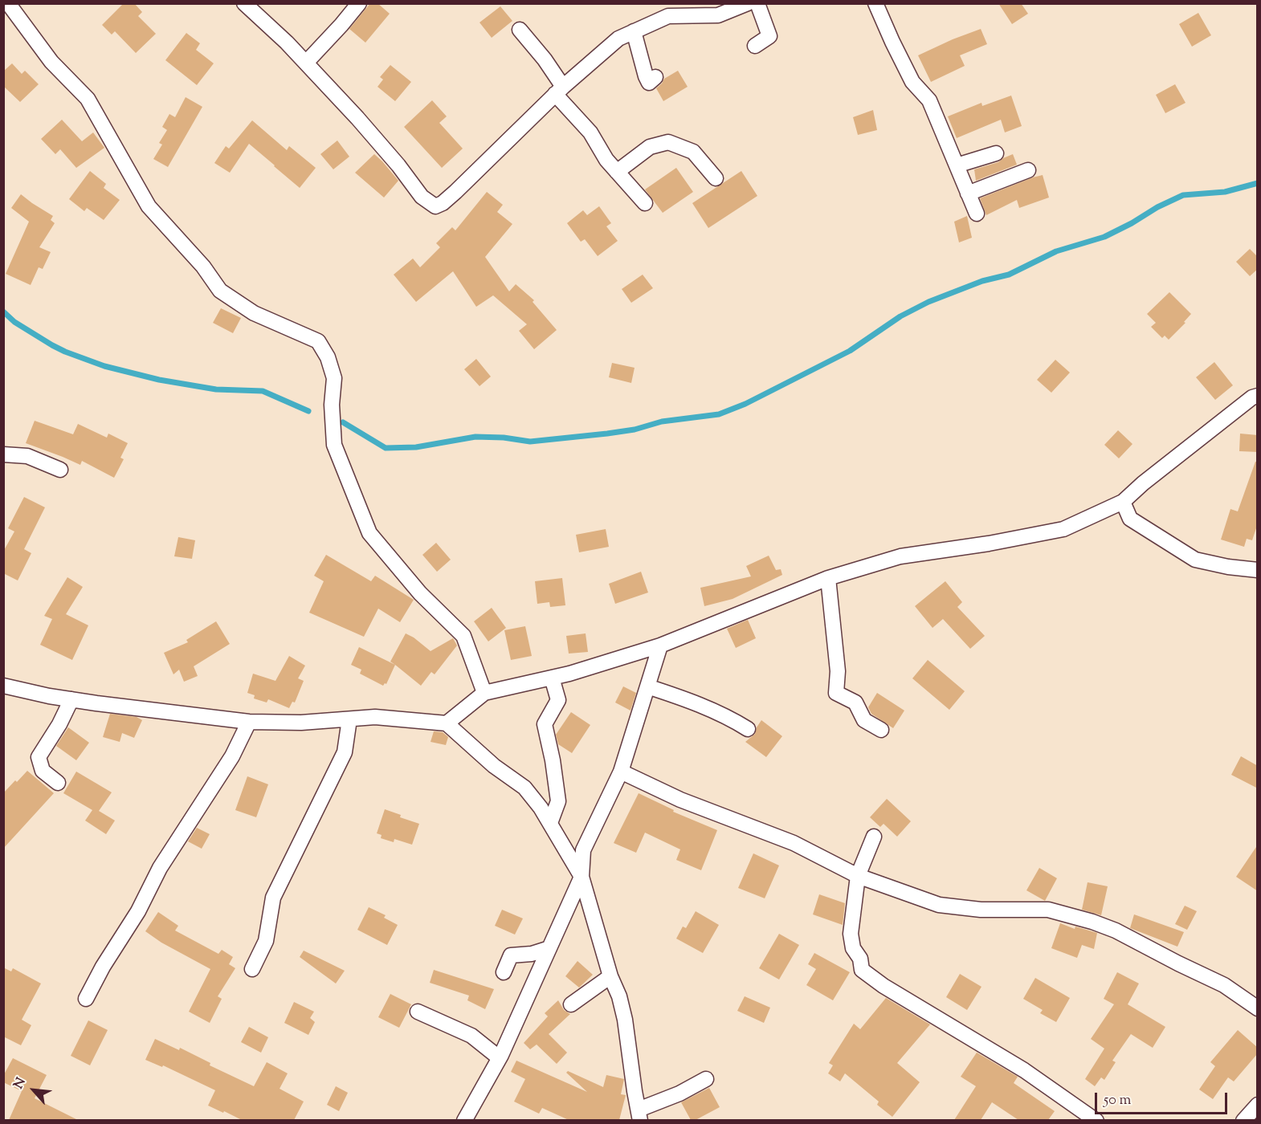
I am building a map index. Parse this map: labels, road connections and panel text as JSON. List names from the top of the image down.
{
  "scale_bar": "50 m",
  "north": "top left"
}
